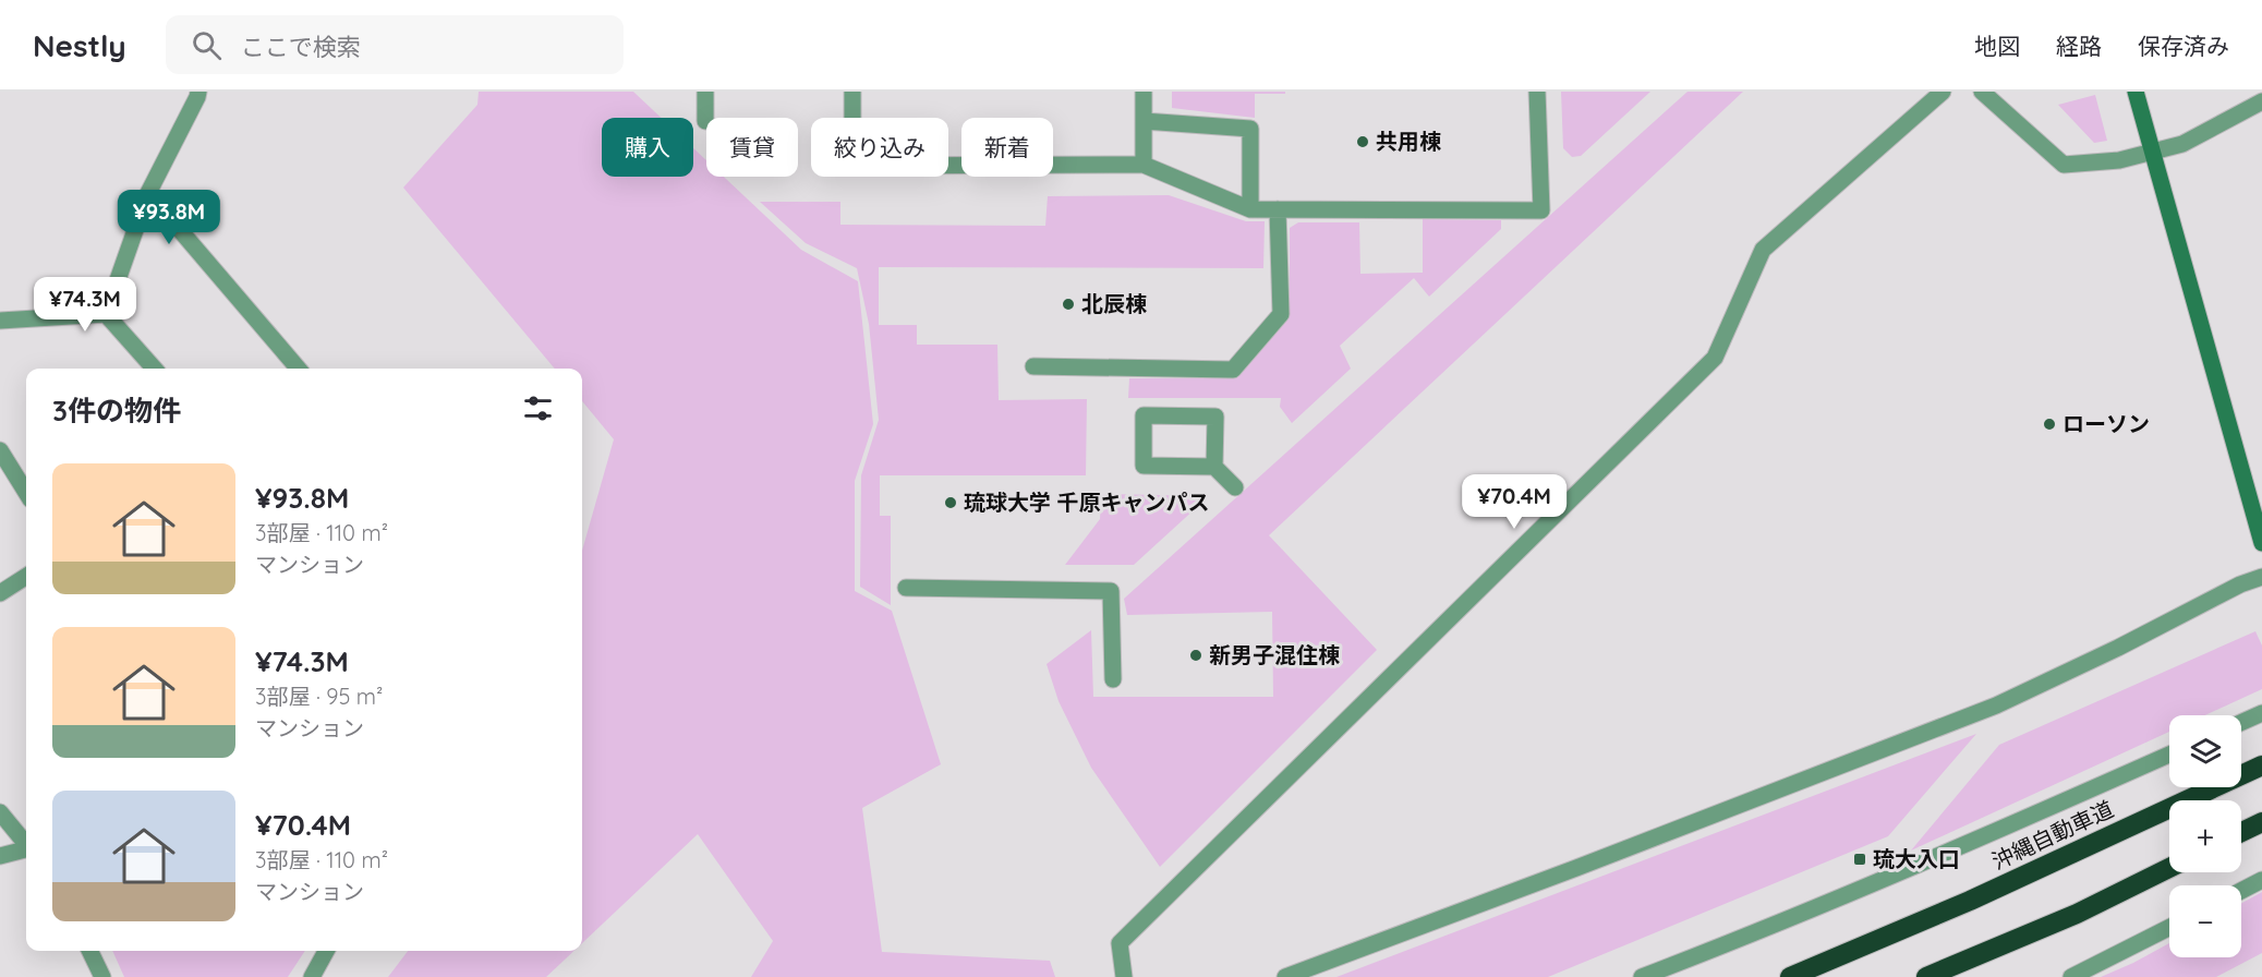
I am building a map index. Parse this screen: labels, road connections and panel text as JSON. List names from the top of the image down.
{
  "streets": {
    "highway": ["沖縄自動車道"]
  },
  "places": {
    "other": [
      "共用棟",
      "北辰棟",
      "ローソン",
      "琉球大学 千原キャンパス",
      "新男子混住棟"
    ],
    "transit": ["琉大入口"]
  },
  "page": {
    "header": "Nestly",
    "search": "ここで検索",
    "nav": ["地図", "経路", "保存済み"],
    "chip": [
      "購入",
      "賃貸",
      "絞り込み",
      "新着"
    ],
    "price": ["¥93.8M", "¥74.3M", "¥70.4M"],
    "heading": "3件の物件",
    "list": [
      {
        "name": "¥93.8M",
        "note": "3部屋 · 110 m² · マンション"
      },
      {
        "name": "¥74.3M",
        "note": "3部屋 · 95 m² · マンション"
      },
      {
        "name": "¥70.4M",
        "note": "3部屋 · 110 m² · マンション"
      }
    ],
    "map_buttons": ["+", "−"]
  }
}
